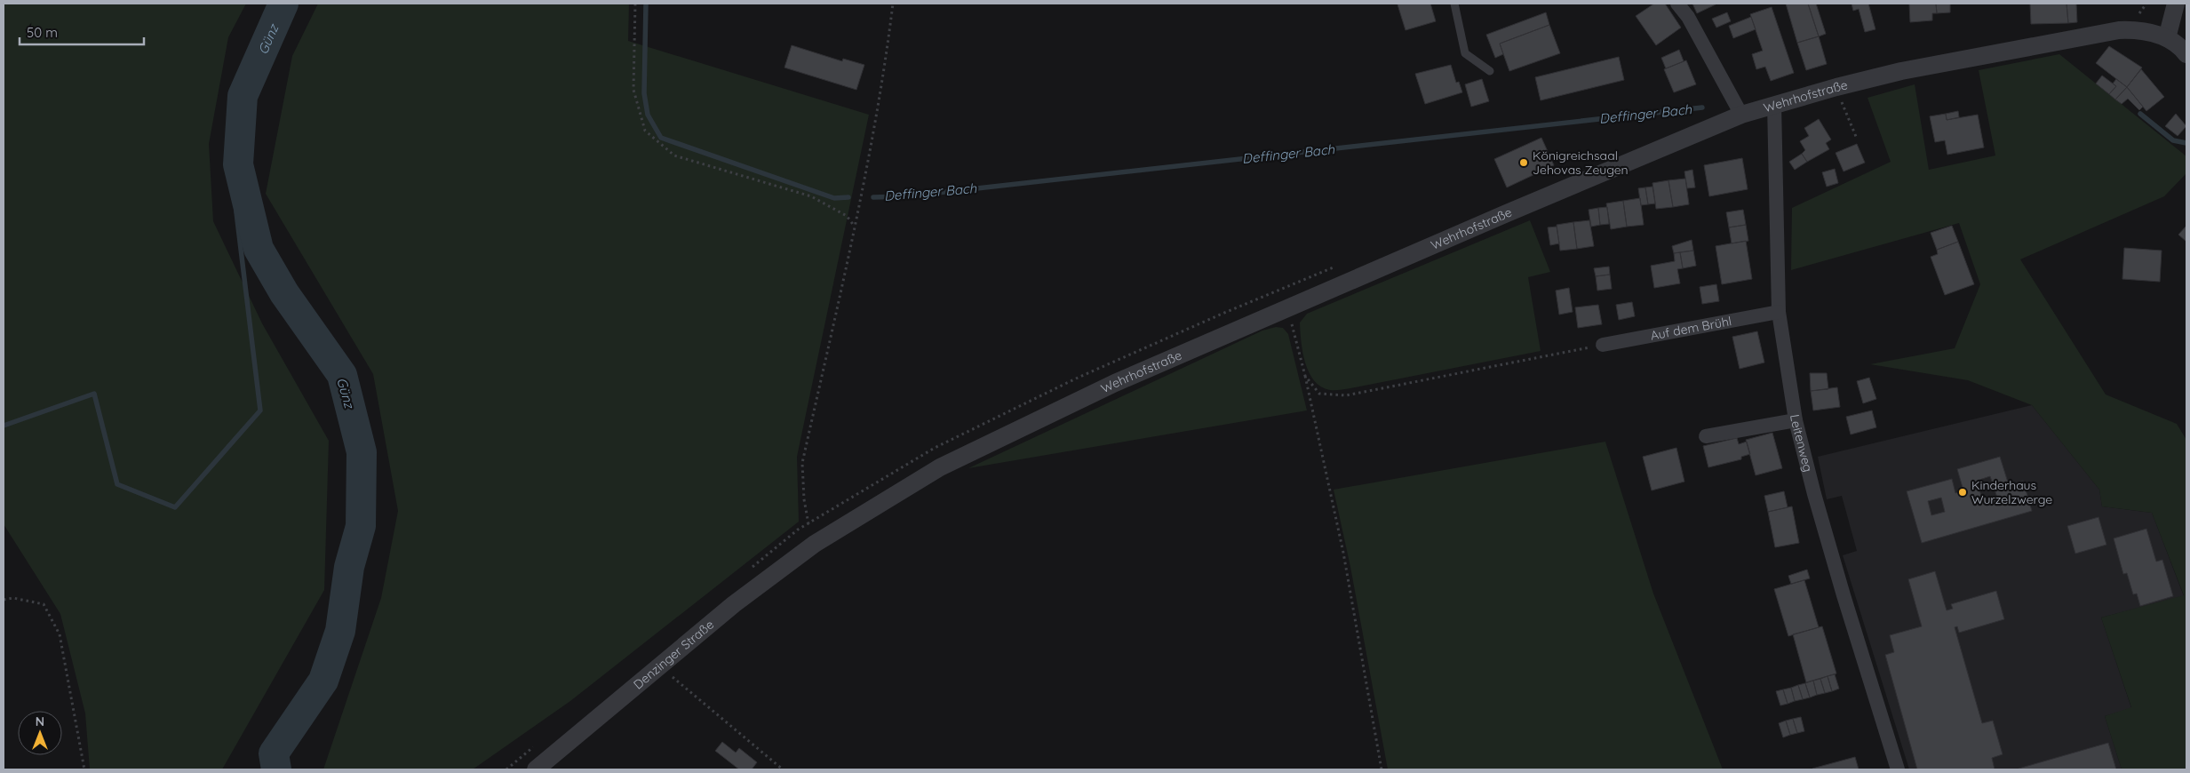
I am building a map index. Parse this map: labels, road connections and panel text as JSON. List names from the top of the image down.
{
  "streets": {
    "street": [
      "Wehrhofstraße",
      "Auf dem Brühl",
      "Leitenweg",
      "Denzinger Straße"
    ]
  },
  "crossings": [
    ["Wehrhofstraße", "Leitenweg"],
    ["Wehrhofstraße", "Denzinger Straße"],
    ["Auf dem Brühl", "Leitenweg"]
  ],
  "water": ["Günz", "Deffinger Bach"],
  "places": ["Königreichsaal Jehovas Zeugen", "Kinderhaus Wurzelzwerge"],
  "scale_bar": "50 m",
  "north": "top"
}
